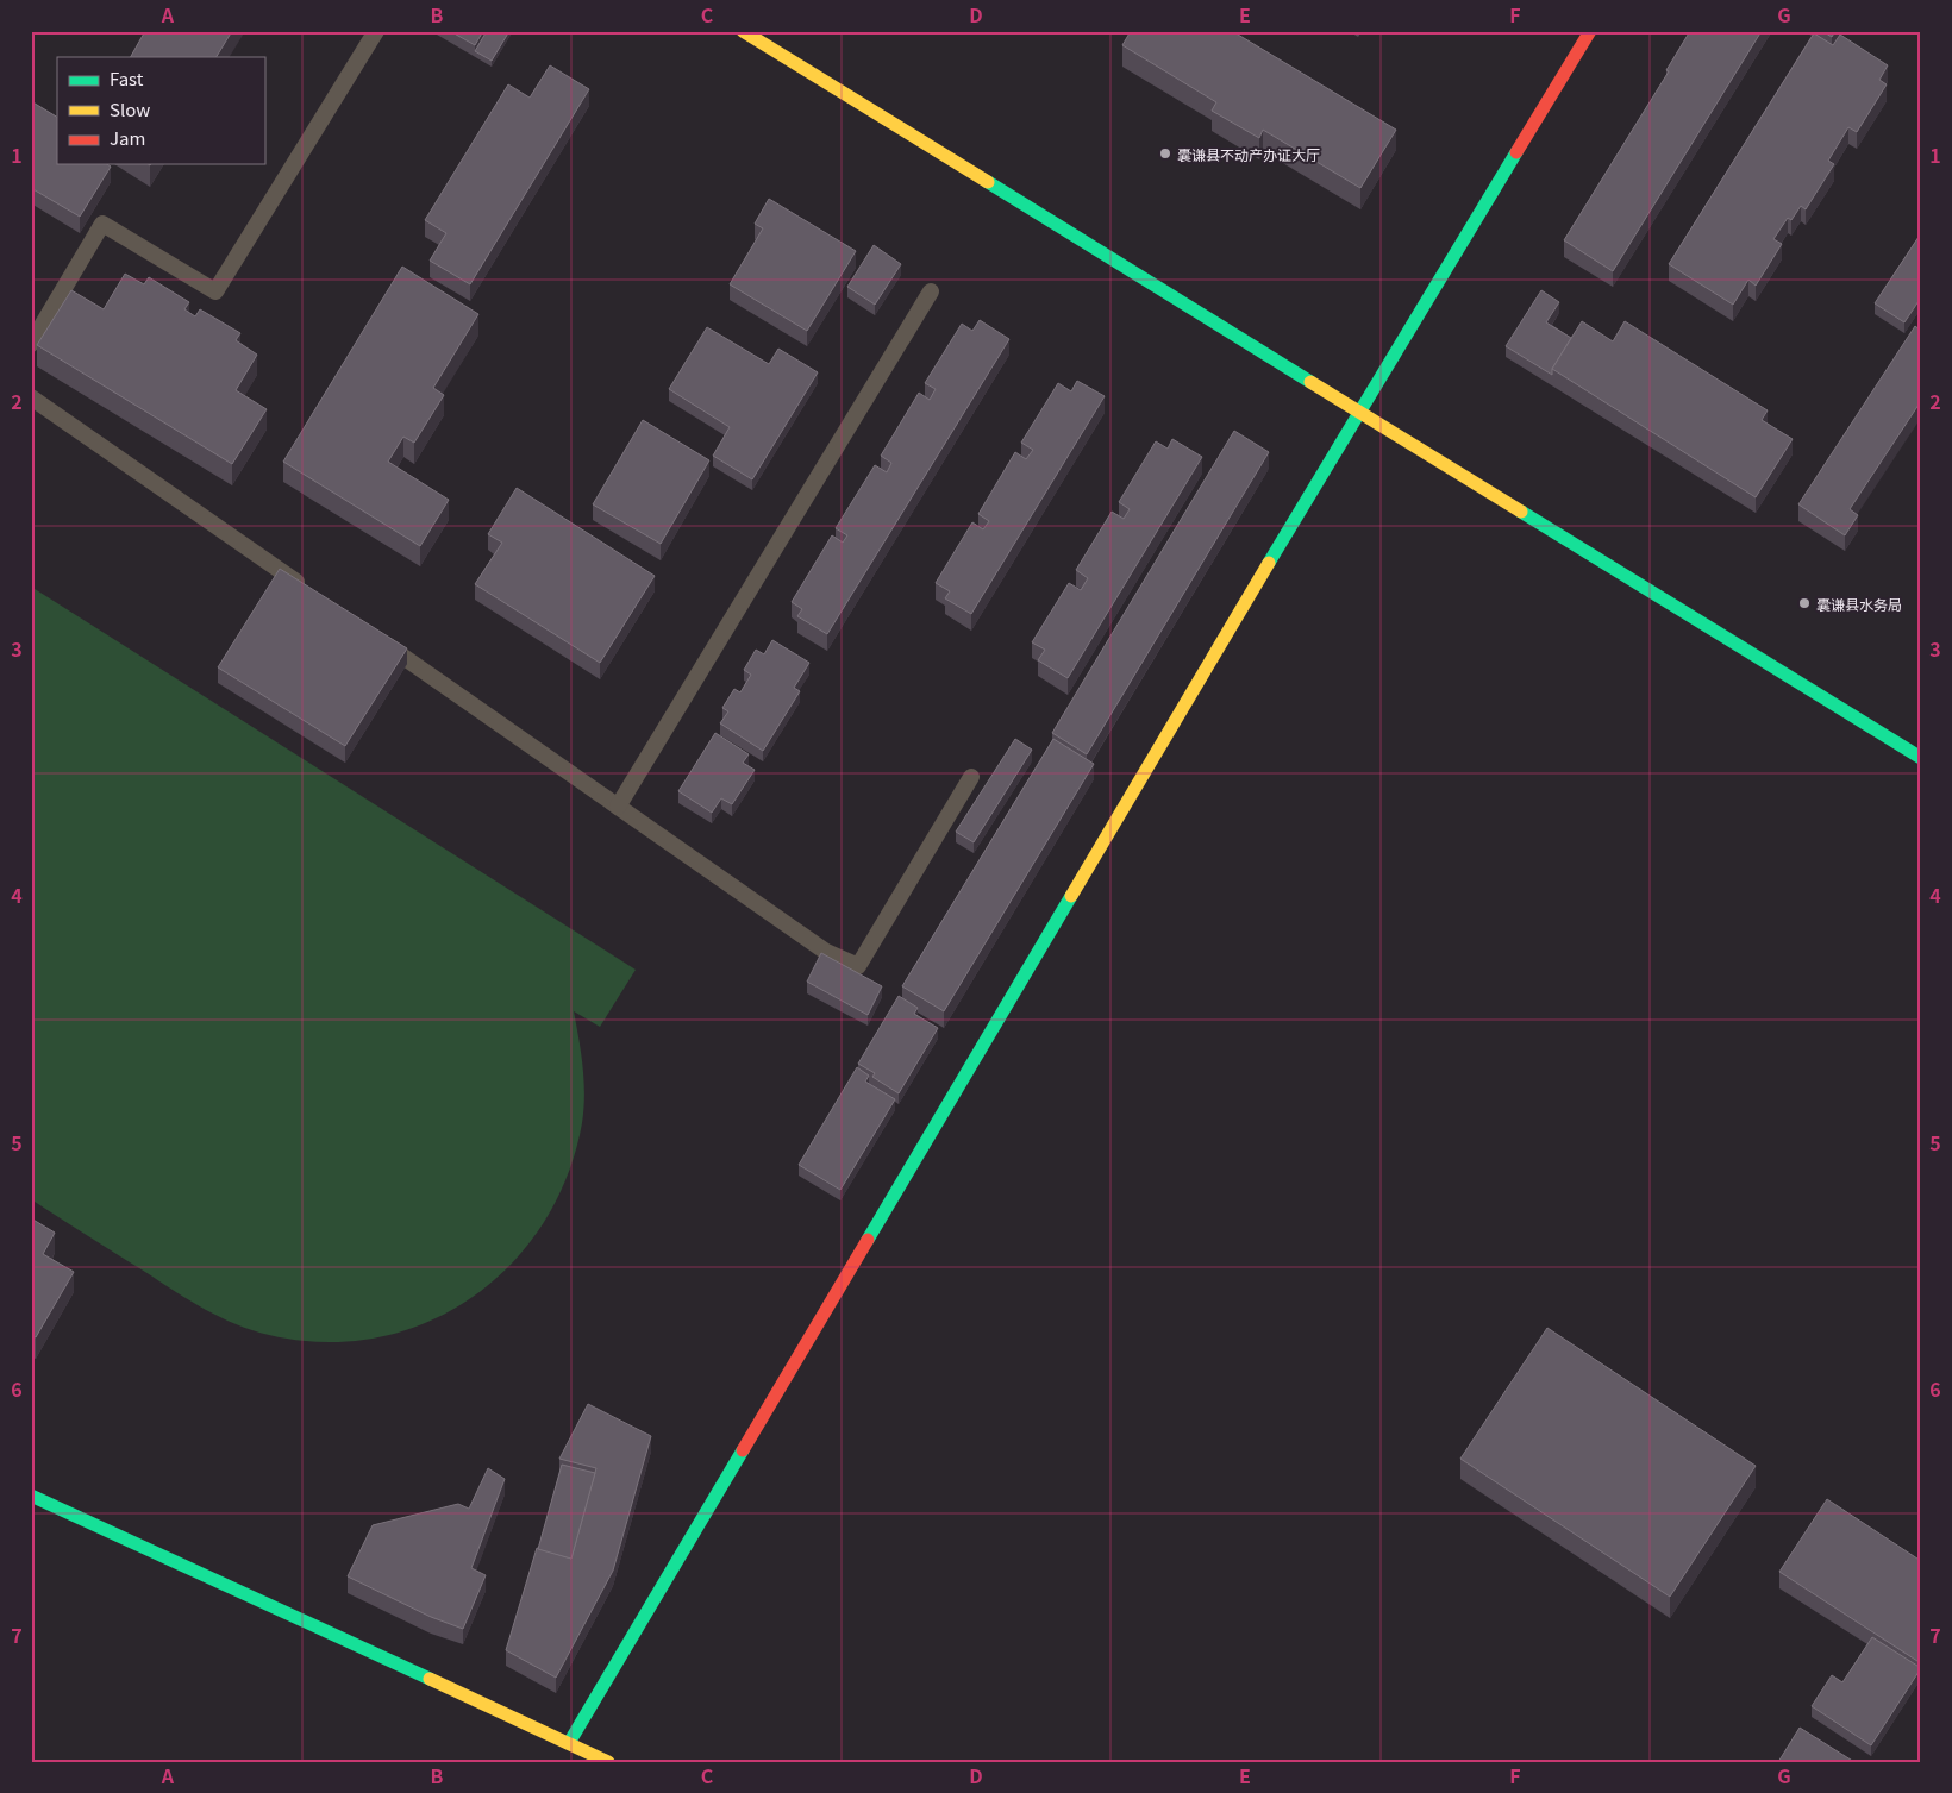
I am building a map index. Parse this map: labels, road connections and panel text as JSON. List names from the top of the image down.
{
  "places": ["囊谦县不动产办证大厅", "囊谦县水务局"],
  "legend": ["Fast", "Slow", "Jam"],
  "grid": {
    "columns": [
      "A",
      "B",
      "C",
      "D",
      "E",
      "F",
      "G"
    ],
    "rows": [
      "1",
      "2",
      "3",
      "4",
      "5",
      "6",
      "7"
    ]
  }
}
